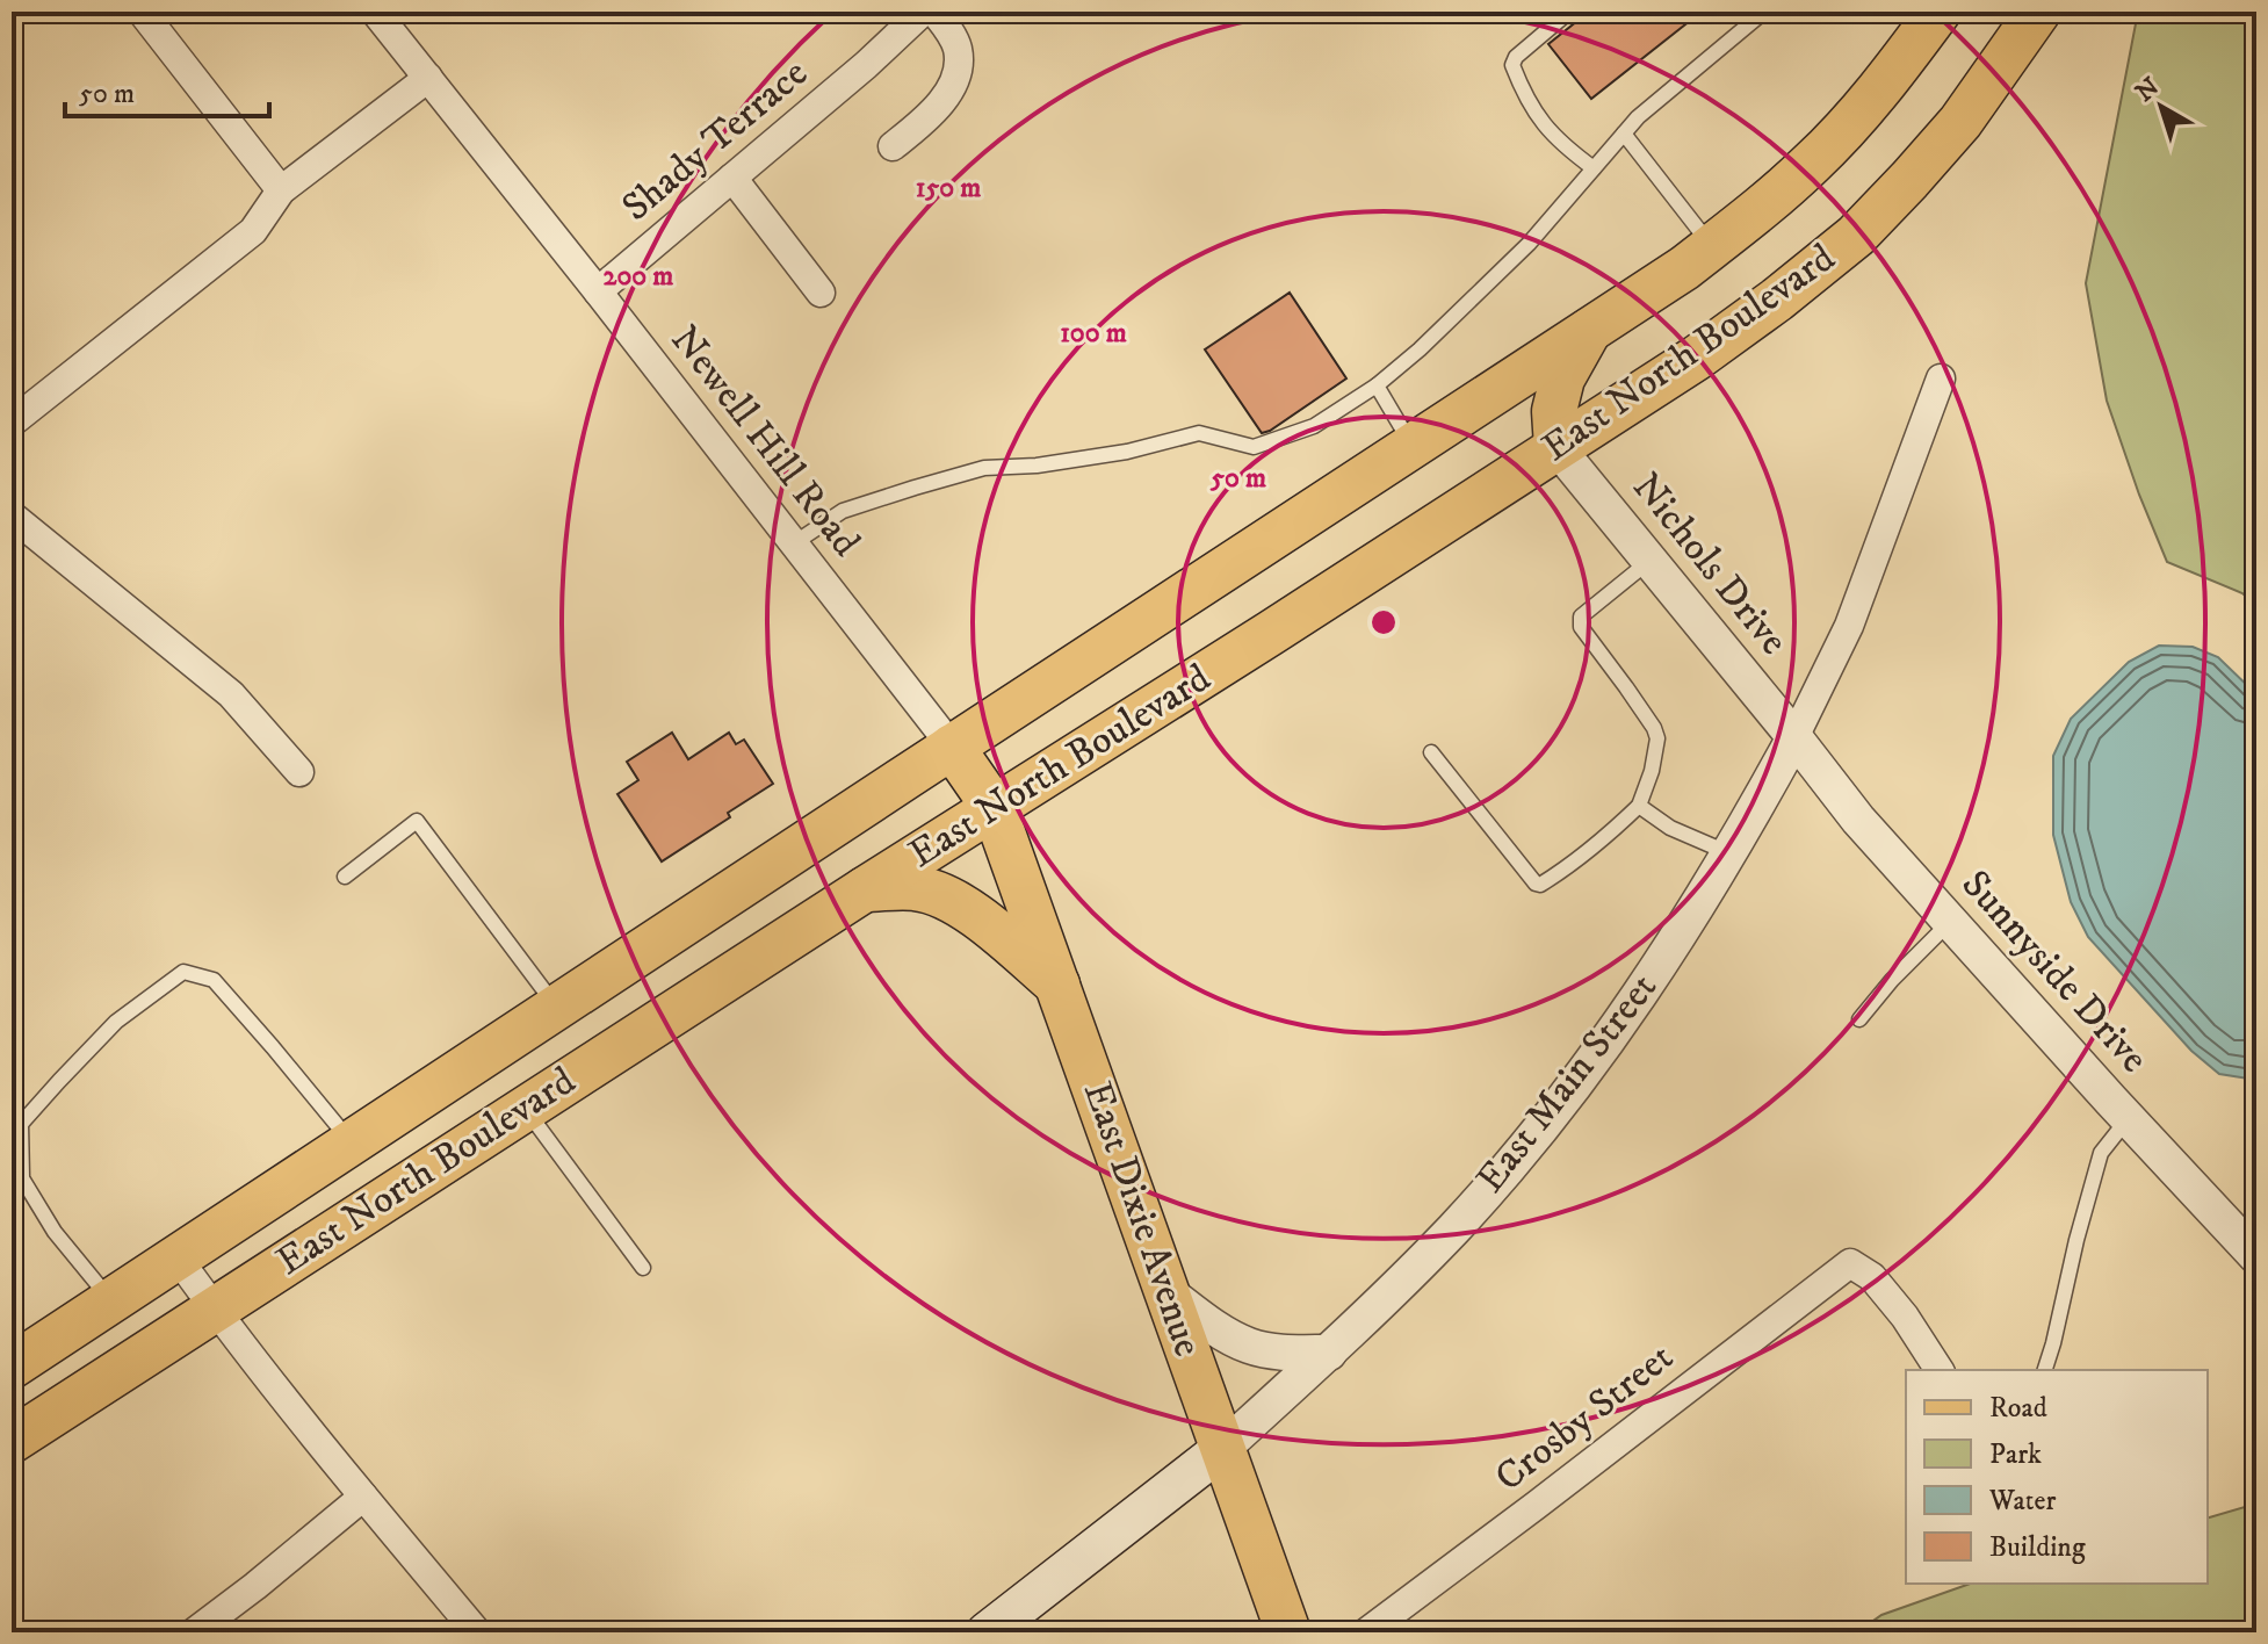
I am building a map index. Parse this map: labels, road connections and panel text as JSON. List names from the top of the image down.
{
  "streets": {
    "main road": ["East North Boulevard", "East Main Street", "East Dixie Avenue"],
    "street": [
      "Shady Terrace",
      "Newell Hill Road",
      "Nichols Drive",
      "Sunnyside Drive",
      "Crosby Street"
    ]
  },
  "crossings": [
    ["Shady Terrace", "Newell Hill Road"],
    ["East North Boulevard", "Newell Hill Road"],
    ["East North Boulevard", "Nichols Drive"],
    ["East North Boulevard", "East Dixie Avenue"],
    ["Newell Hill Road", "East Dixie Avenue"],
    ["Nichols Drive", "Sunnyside Drive"],
    ["Nichols Drive", "East Main Street"],
    ["Sunnyside Drive", "East Main Street"],
    ["East Main Street", "East Dixie Avenue"]
  ],
  "legend": [
    "Road",
    "Park",
    "Water",
    "Building"
  ],
  "scale_bar": "50 m",
  "north": "top left",
  "rings": [
    "150 m",
    "200 m",
    "100 m",
    "50 m"
  ]
}
